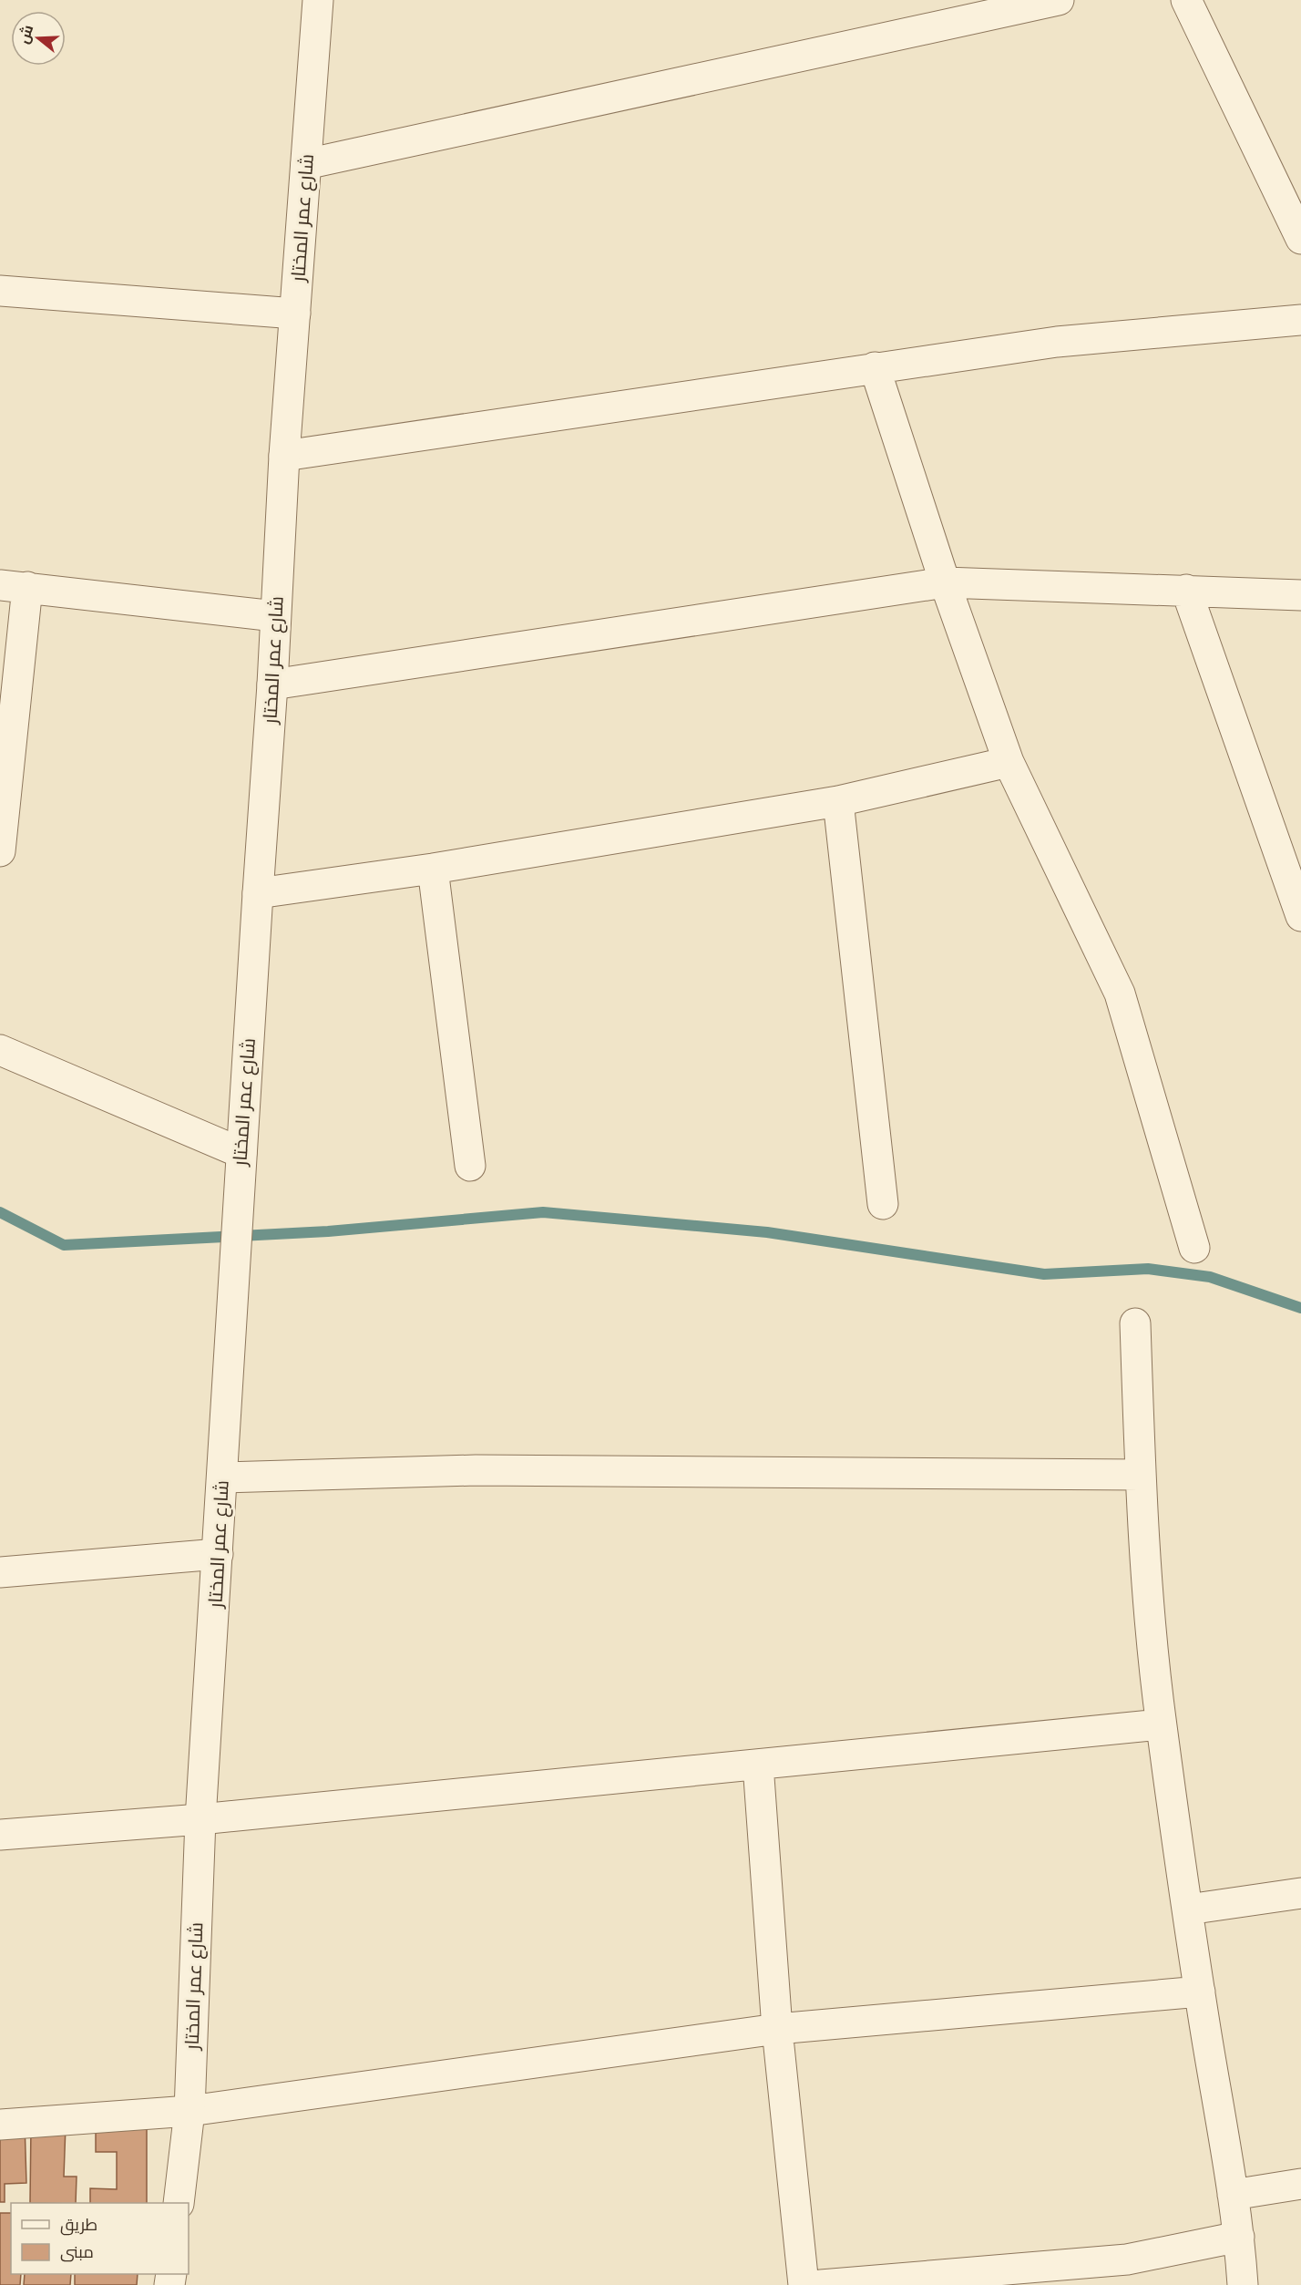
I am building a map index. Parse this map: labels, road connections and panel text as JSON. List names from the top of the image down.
{
  "streets": {
    "street": ["شارع عمر المختار"]
  },
  "legend": ["طريق", "مبنى"],
  "north": "left"
}
